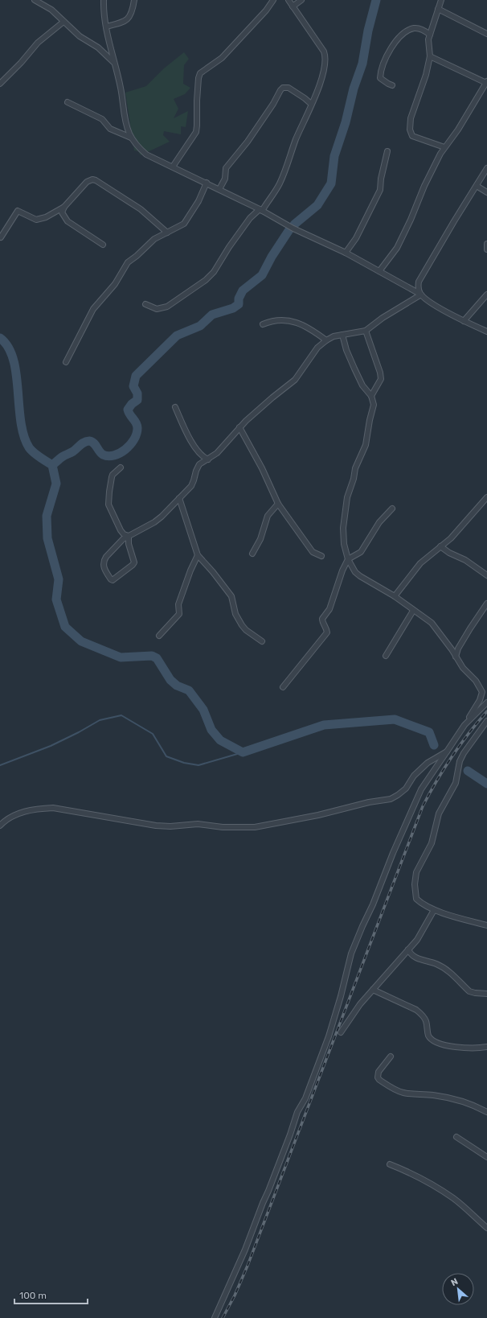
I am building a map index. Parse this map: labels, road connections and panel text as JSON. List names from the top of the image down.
{
  "scale_bar": "100 m",
  "north": "top left"
}
